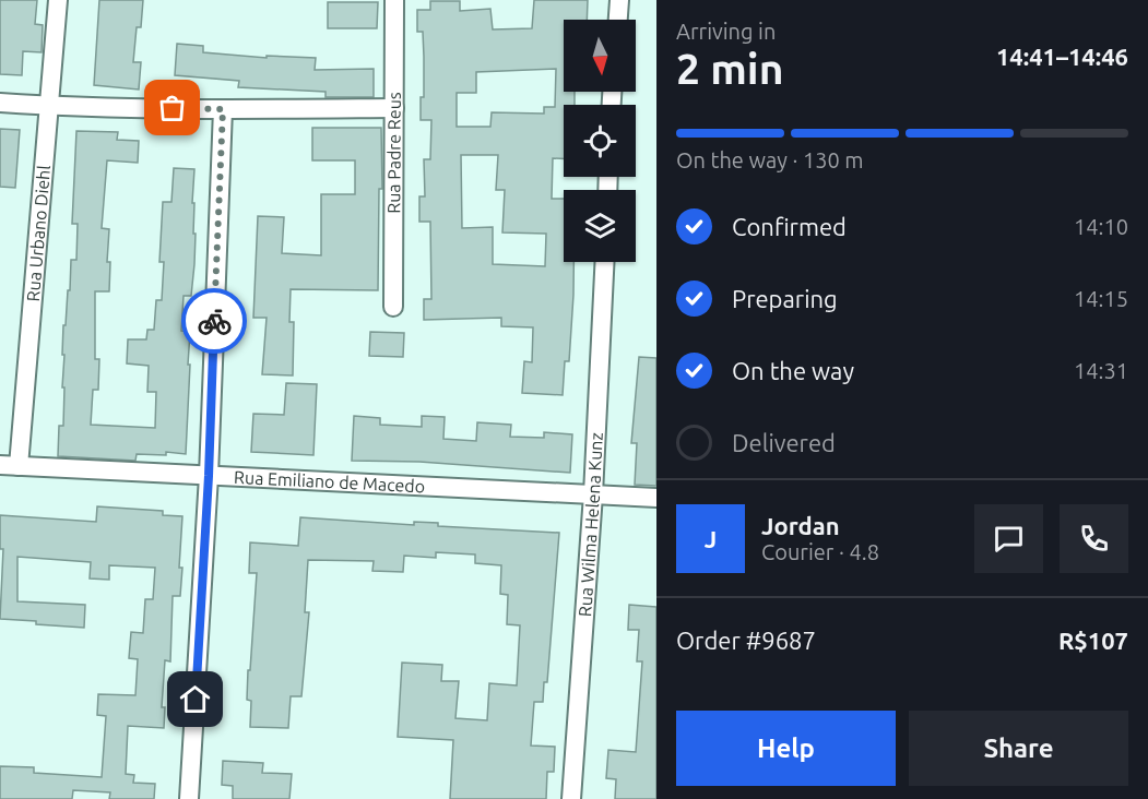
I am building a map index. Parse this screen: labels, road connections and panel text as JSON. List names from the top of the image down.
{
  "streets": {
    "street": [
      "Rua Padre Reus",
      "Rua Urbano Diehl",
      "Rua Emiliano de Macedo",
      "Rua Wilma Helena Kunz"
    ]
  },
  "crossings": [
    ["Rua Urbano Diehl", "Rua Emiliano de Macedo"],
    ["Rua Emiliano de Macedo", "Rua Wilma Helena Kunz"]
  ],
  "north": "bottom",
  "page": {
    "heading": ["2 min", "Arriving in", "14:41–14:46"],
    "panel": [
      "Jordan",
      "Courier · 4.8",
      "Order #9687",
      "R$107"
    ],
    "bar": "On the way · 130 m",
    "list": [
      ["Confirmed", "14:10"],
      ["Preparing", "14:15"],
      ["On the way", "14:31"],
      "Delivered"
    ],
    "round": "J",
    "buttons": ["Help", "Share"]
  }
}
